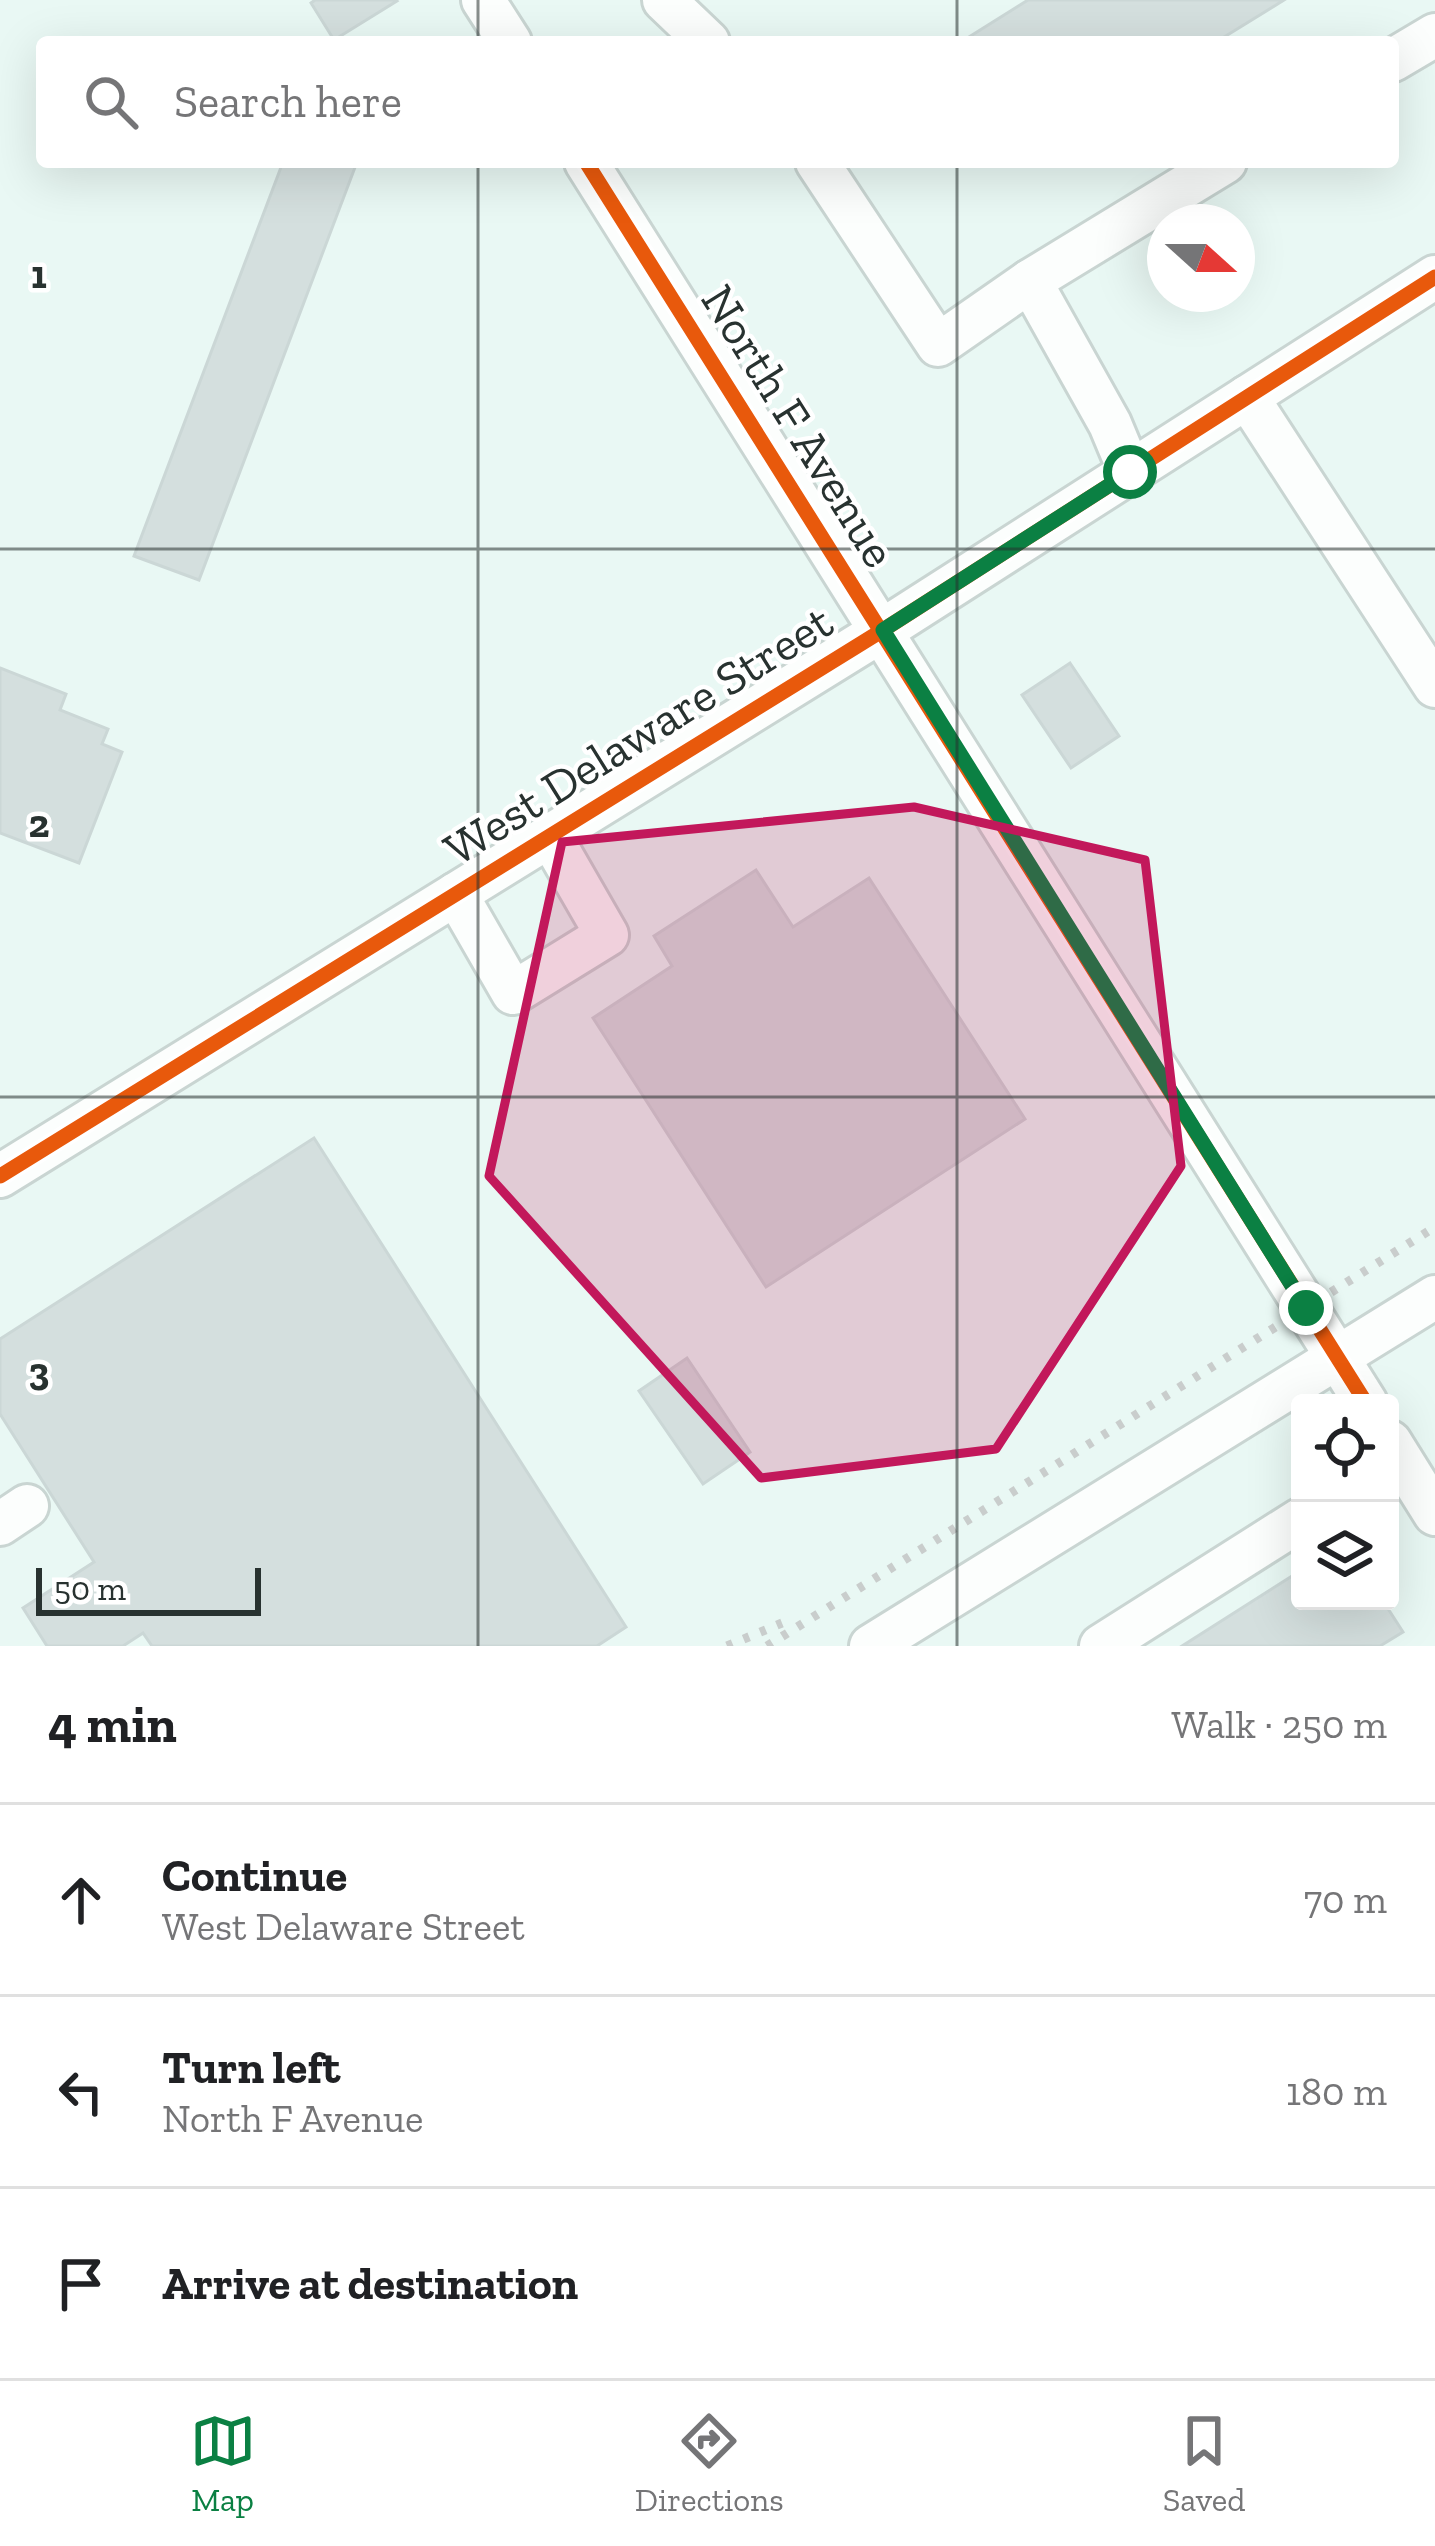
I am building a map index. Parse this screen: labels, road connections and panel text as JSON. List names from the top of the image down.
{
  "streets": {
    "street": ["North F Avenue", "West Delaware Street"]
  },
  "crossings": [
    ["North F Avenue", "West Delaware Street"]
  ],
  "scale_bar": "50 m",
  "north": "right",
  "page": {
    "search": "Search here",
    "scale": "50 m",
    "heading": ["4 min", "Walk · 250 m"],
    "list": [
      ["Continue", "West Delaware Street", "70 m"],
      ["Turn left", "North F Avenue", "180 m"],
      "Arrive at destination"
    ],
    "nav": ["Map", "Directions", "Saved"]
  },
  "grid": {
    "rows": ["1", "2", "3"]
  }
}
